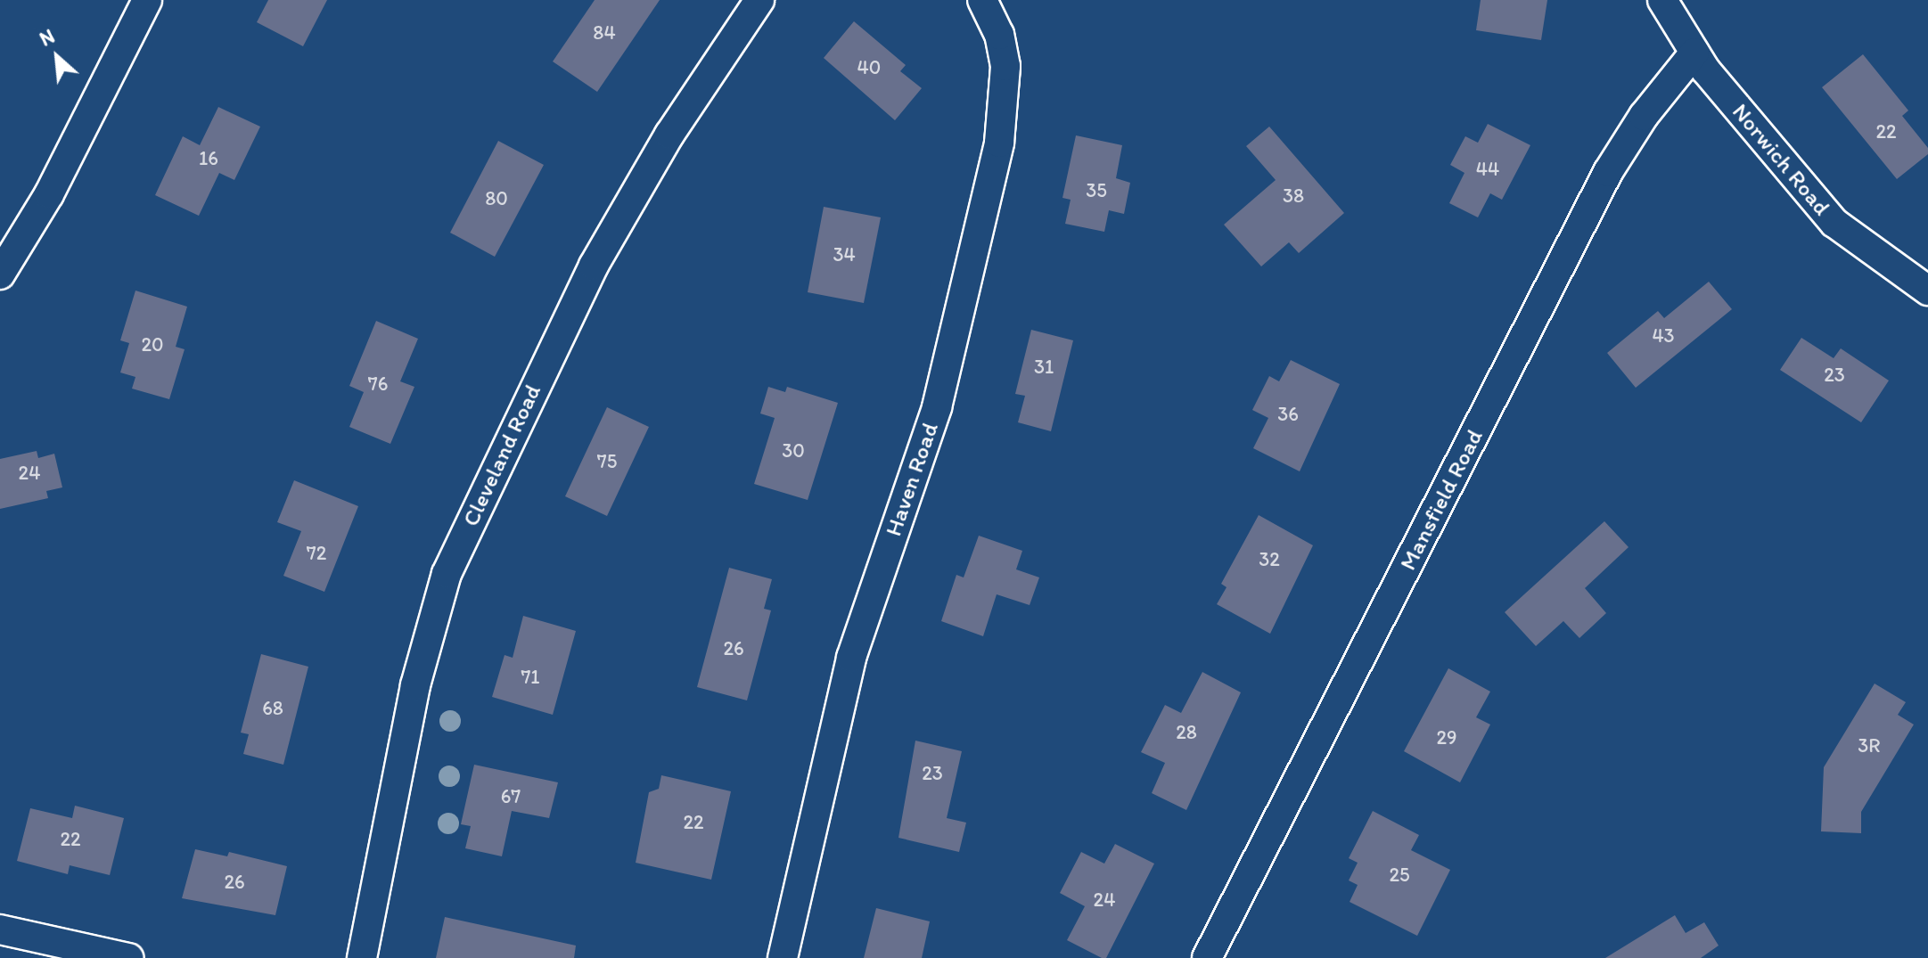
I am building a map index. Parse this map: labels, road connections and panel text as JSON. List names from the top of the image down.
{
  "streets": {
    "street": [
      "Norwich Road",
      "Cleveland Road",
      "Haven Road",
      "Mansfield Road"
    ]
  },
  "crossings": [
    ["Norwich Road", "Mansfield Road"]
  ],
  "house_numbers": [
    "84",
    "40",
    "22",
    "16",
    "44",
    "35",
    "38",
    "80",
    "34",
    "43",
    "20",
    "31",
    "23",
    "76",
    "36",
    "30",
    "75",
    "24",
    "72",
    "32",
    "26",
    "71",
    "68",
    "28",
    "29",
    "3R",
    "23",
    "67",
    "22",
    "22",
    "25",
    "26",
    "24"
  ],
  "north": "top left"
}
